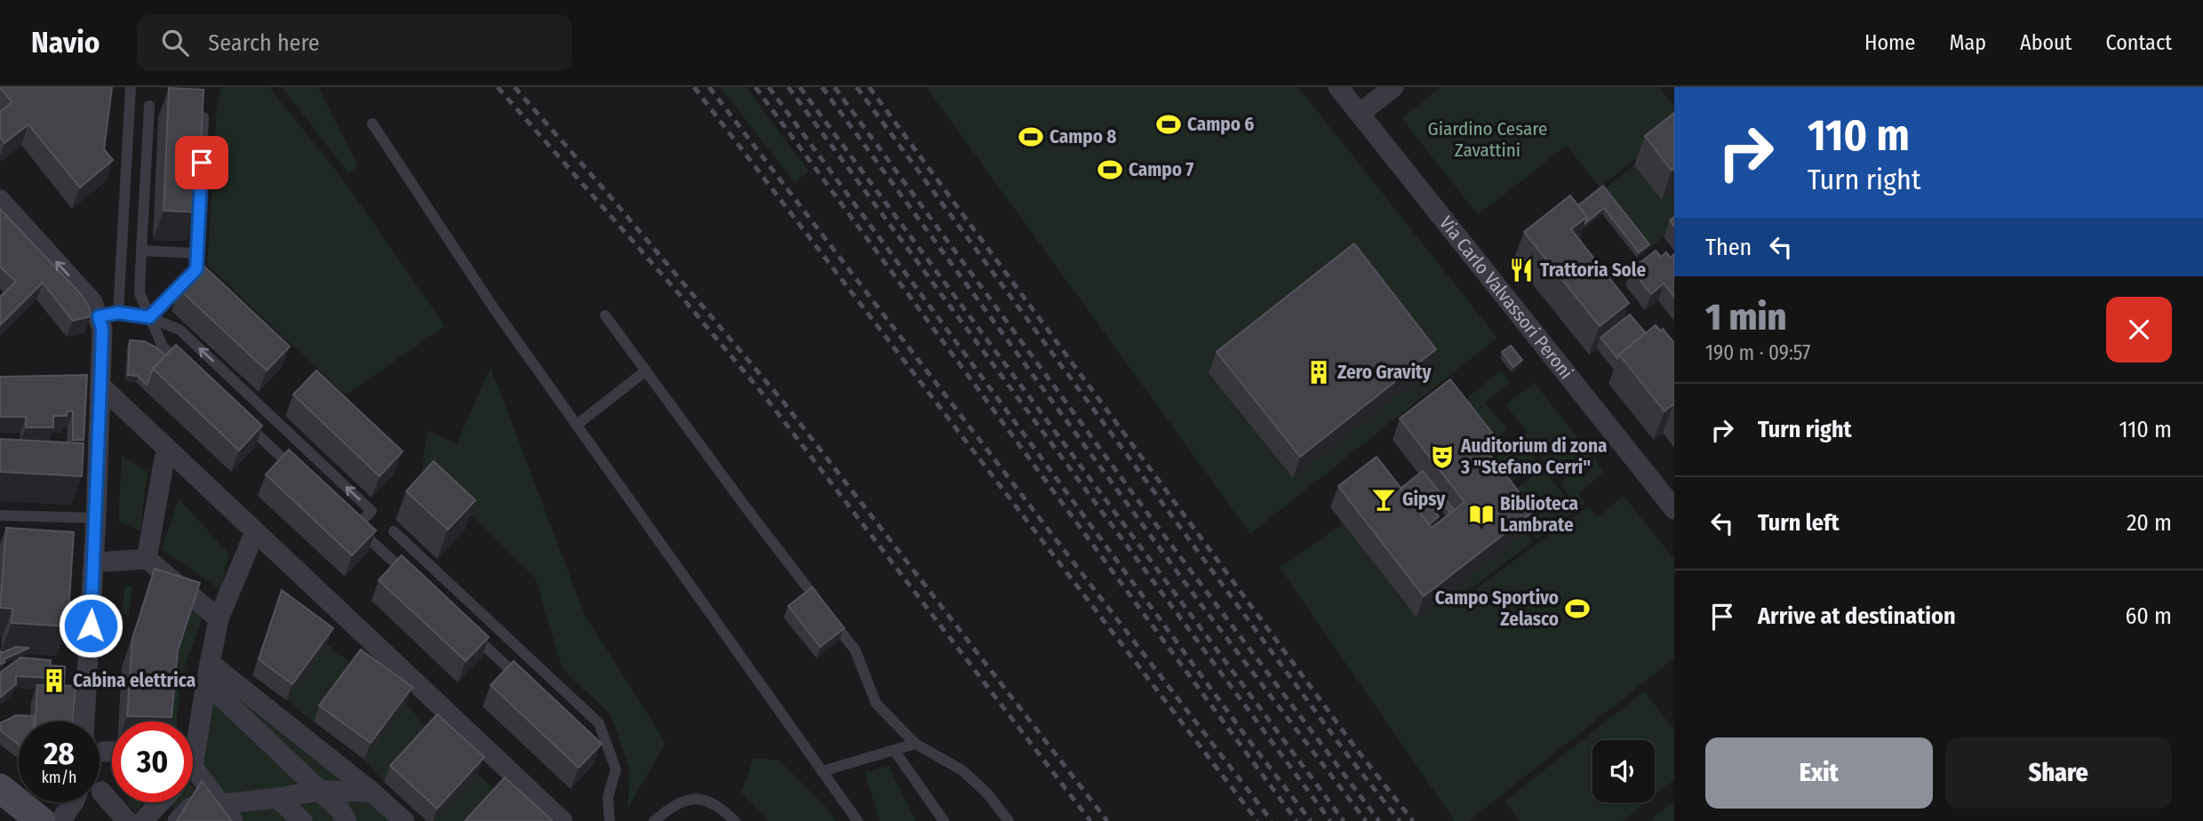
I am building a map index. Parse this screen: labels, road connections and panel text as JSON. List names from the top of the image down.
{
  "streets": {
    "street": ["Via Carlo Valvassori Peroni"]
  },
  "parks": ["Giardino Cesare Zavattini"],
  "places": {
    "sports": [
      "Campo 6",
      "Campo 8",
      "Campo 7",
      "Campo Sportivo Zelasco"
    ],
    "restaurant": ["Trattoria Sole"],
    "building": ["Zero Gravity", "Cabina elettrica"],
    "theatre": ["Auditorium di zona 3 \"Stefano Cerri\""],
    "bar": ["Gipsy"],
    "library": ["Biblioteca Lambrate"]
  },
  "page": {
    "header": "Navio",
    "search": "Search here",
    "nav": [
      "Home",
      "Map",
      "About",
      "Contact"
    ],
    "turn": ["110 m", "Turn right"],
    "then": "Then",
    "heading": ["1 min", "190 m · 09:57"],
    "list": [
      {
        "name": "Turn right",
        "value": "110 m"
      },
      {
        "name": "Turn left",
        "value": "20 m"
      },
      {
        "name": "Arrive at destination",
        "value": "60 m"
      }
    ],
    "speed": "28 km/h",
    "limit": "30",
    "buttons": ["Exit", "Share"]
  }
}
